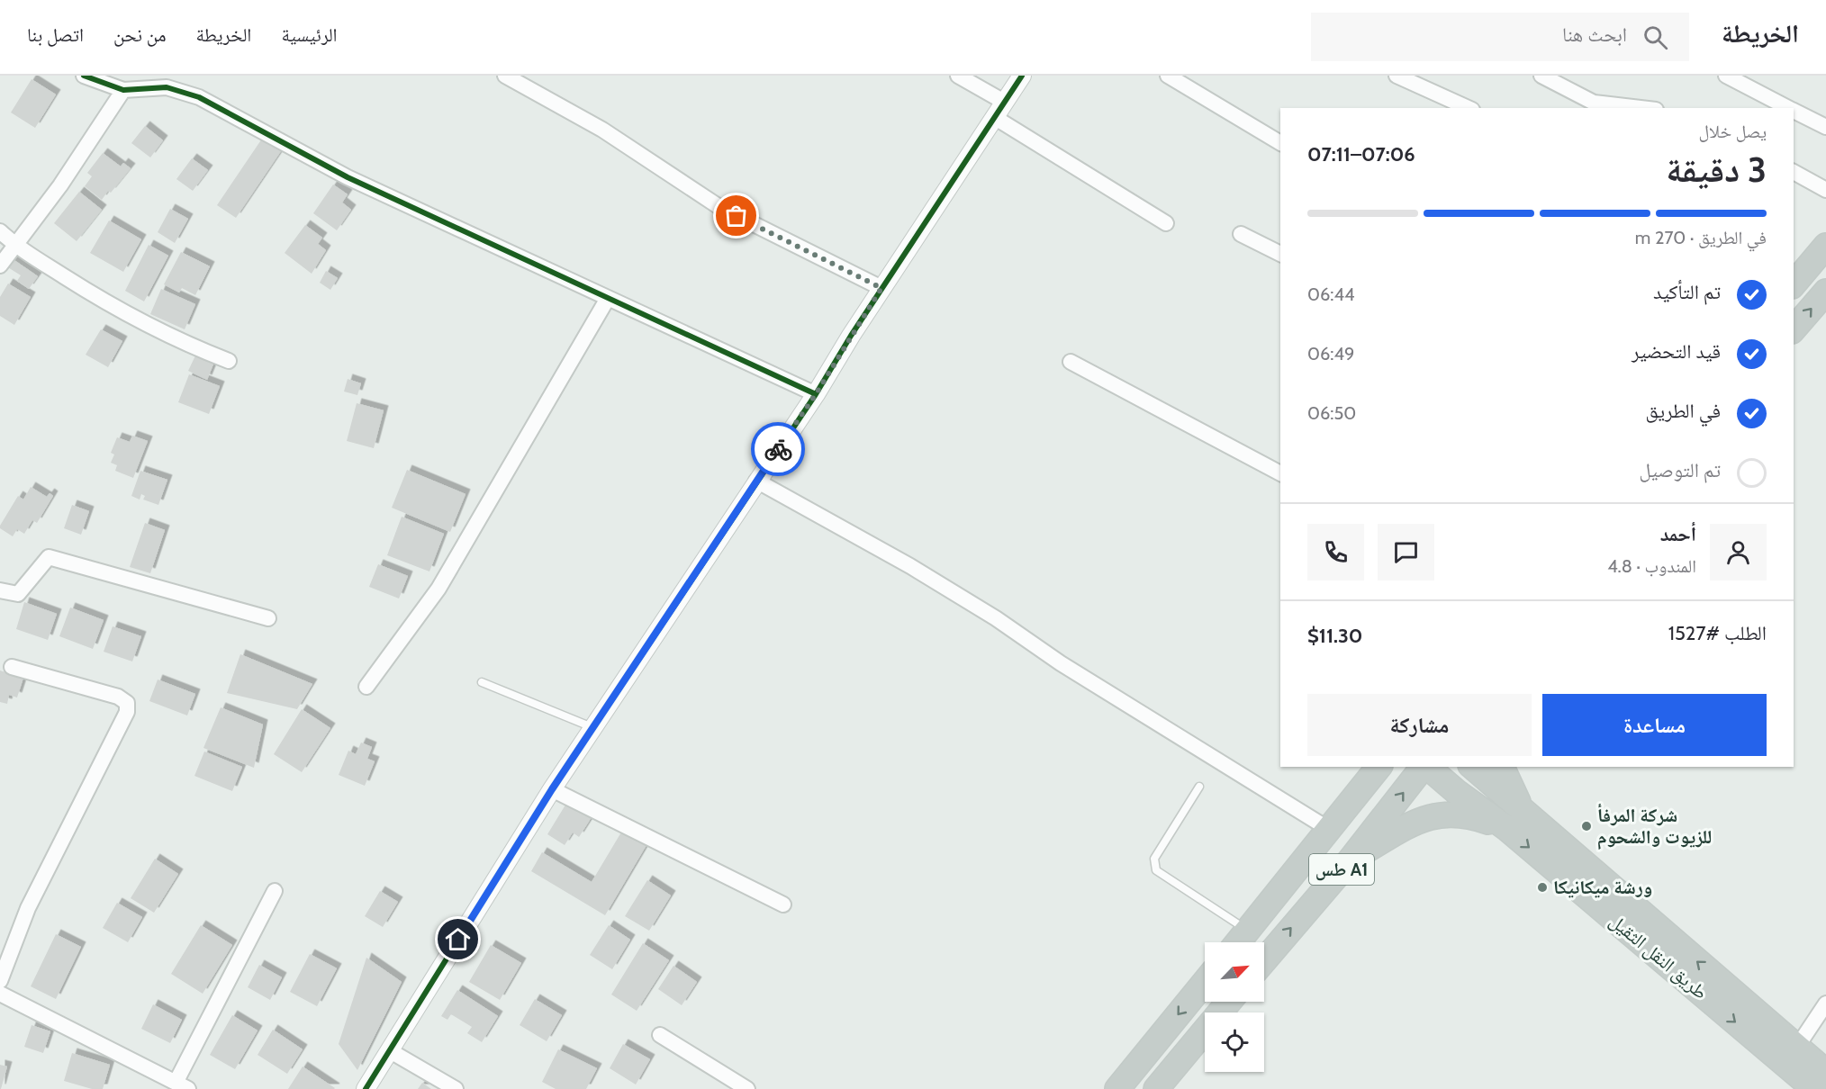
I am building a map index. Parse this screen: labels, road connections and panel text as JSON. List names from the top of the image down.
{
  "streets": {
    "highway": ["طس A1", "طريق النقل الثقيل"]
  },
  "places": ["شركة المرفأ للزيوت والشحوم", "ورشة ميكانيكا"],
  "north": "top right",
  "page": {
    "header": "الخريطة",
    "search": "ابحث هنا",
    "nav": [
      "الرئيسية",
      "الخريطة",
      "من نحن",
      "اتصل بنا"
    ],
    "heading": ["3 دقيقة", "يصل خلال", "07:06–07:11"],
    "panel": [
      "أحمد",
      "المندوب · 4.8",
      "الطلب #1527",
      "$11.30"
    ],
    "bar": "في الطريق · 270 m",
    "list": [
      ["تم التأكيد", "06:44"],
      ["قيد التحضير", "06:49"],
      ["في الطريق", "06:50"],
      "تم التوصيل"
    ],
    "buttons": ["مساعدة", "مشاركة"]
  }
}
